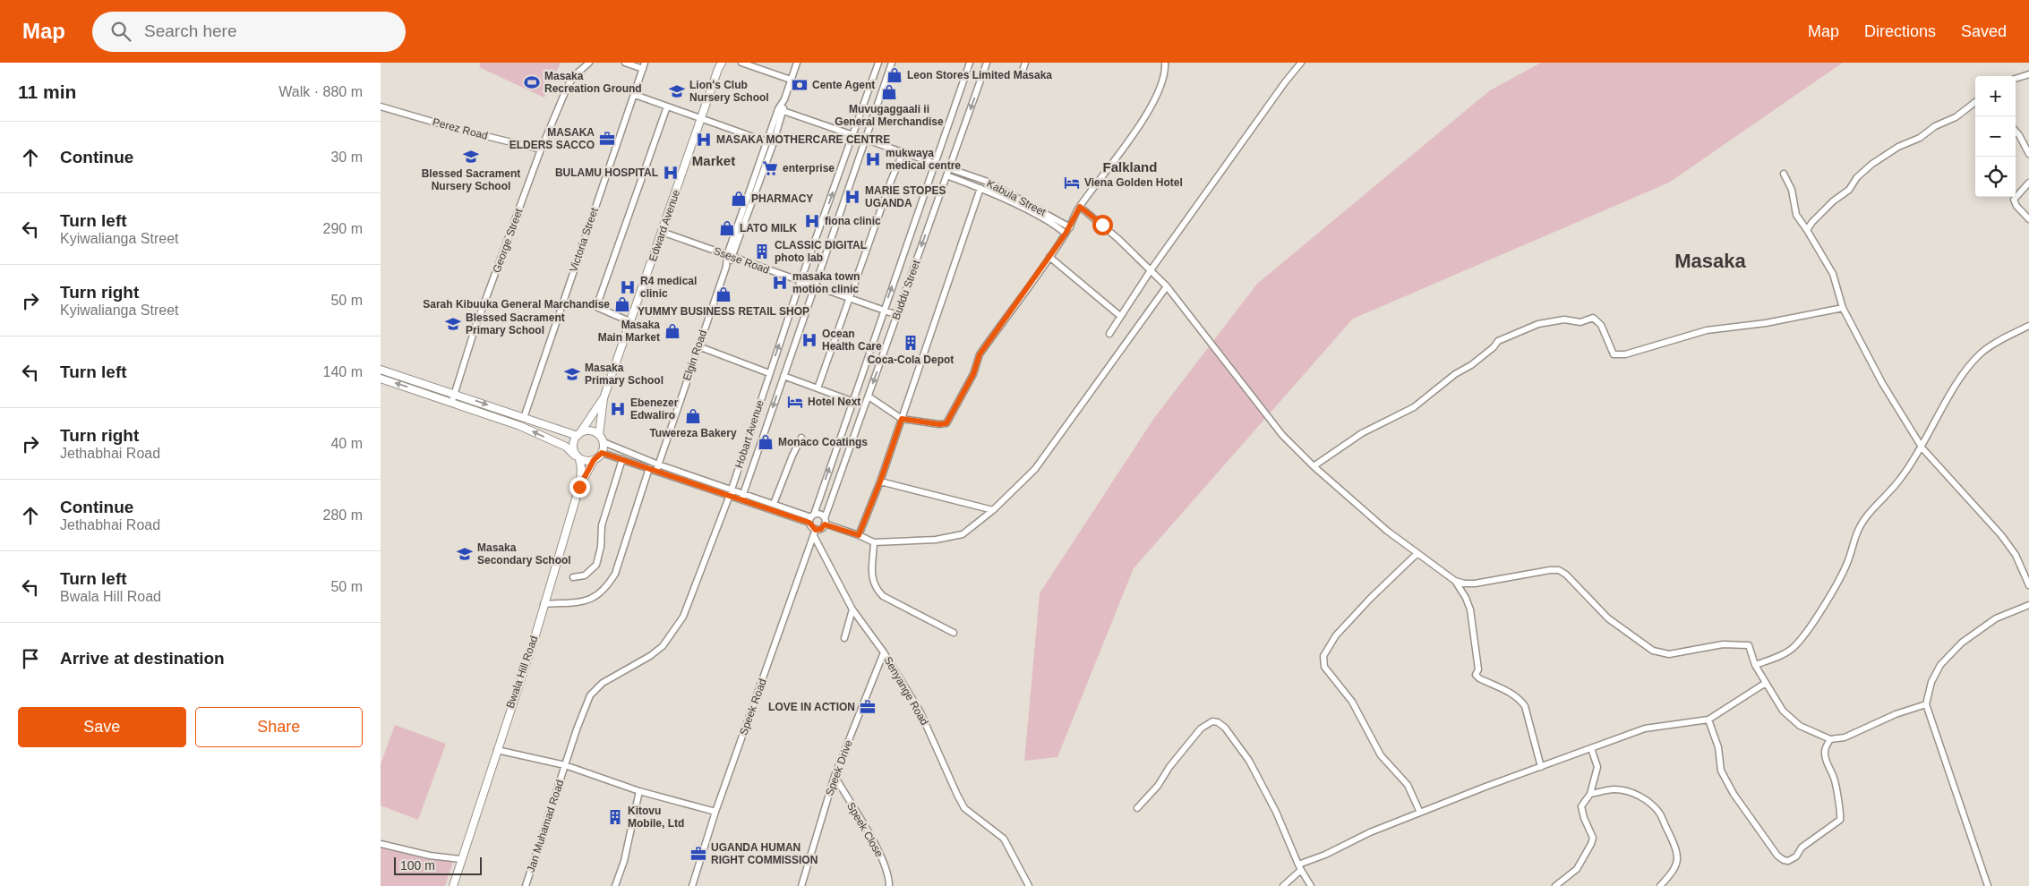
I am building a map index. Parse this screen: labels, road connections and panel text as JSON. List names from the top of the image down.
{
  "streets": {
    "street": [
      "Perez Road",
      "Kabula Street",
      "Edward Avenue",
      "Victoria Street",
      "George Street",
      "Ssese Road",
      "Buddu Street",
      "Elgin Road",
      "Hobart Avenue",
      "Bwala Hill Road",
      "Senyange Road",
      "Speek Road",
      "Speek Drive",
      "Jan Muhamad Road",
      "Speek Close"
    ]
  },
  "crossings": [
    ["Perez Road", "George Street"],
    ["Kabula Street", "Buddu Street"],
    ["Kabula Street", "Elgin Road"],
    ["Kabula Street", "Hobart Avenue"],
    ["Edward Avenue", "Ssese Road"],
    ["Edward Avenue", "Bwala Hill Road"],
    ["Ssese Road", "Buddu Street"],
    ["Ssese Road", "Elgin Road"],
    ["Ssese Road", "Hobart Avenue"],
    ["Hobart Avenue", "Jan Muhamad Road"],
    ["Senyange Road", "Speek Road"],
    ["Senyange Road", "Speek Drive"],
    ["Speek Drive", "Speek Close"]
  ],
  "districts": ["Market", "Falkland", "Masaka"],
  "places": {
    "shop": [
      "Leon Stores Limited Masaka",
      "Muvugaggaali ii General Merchandise",
      "PHARMACY",
      "LATO MILK",
      "YUMMY BUSINESS RETAIL SHOP",
      "Sarah Kibuuka General Marchandise",
      "Masaka Main Market",
      "Tuwereza Bakery",
      "Monaco Coatings"
    ],
    "sports": ["Masaka Recreation Ground"],
    "bank": ["Cente Agent"],
    "school or university": [
      "Lion's Club Nursery School",
      "Blessed Sacrament Nursery School",
      "Blessed Sacrament Primary School",
      "Masaka Primary School",
      "Masaka Secondary School"
    ],
    "office": ["MASAKA ELDERS SACCO", "LOVE IN ACTION", "UGANDA HUMAN RIGHT COMMISSION"],
    "hospital": [
      "MASAKA MOTHERCARE CENTRE",
      "mukwaya medical centre",
      "BULAMU HOSPITAL",
      "MARIE STOPES UGANDA",
      "fiona clinic",
      "masaka town motion clinic",
      "R4 medical clinic",
      "Ocean Health Care",
      "Ebenezer Edwaliro"
    ],
    "supermarket": ["enterprise"],
    "hotel": ["Viena Golden Hotel", "Hotel Next"],
    "building": ["CLASSIC DIGITAL photo lab", "Coca-Cola Depot", "Kitovu Mobile, Ltd"]
  },
  "scale_bar": "100 m",
  "page": {
    "header": "Map",
    "search": "Search here",
    "nav": ["Map", "Directions", "Saved"],
    "heading": ["11 min", "Walk · 880 m"],
    "map_buttons": ["+", "−"],
    "list": [
      ["Continue", "30 m"],
      ["Turn left", "Kyiwalianga Street", "290 m"],
      ["Turn right", "Kyiwalianga Street", "50 m"],
      ["Turn left", "140 m"],
      ["Turn right", "Jethabhai Road", "40 m"],
      ["Continue", "Jethabhai Road", "280 m"],
      ["Turn left", "Bwala Hill Road", "50 m"],
      "Arrive at destination"
    ],
    "buttons": ["Save", "Share"],
    "scale": "100 m"
  }
}
